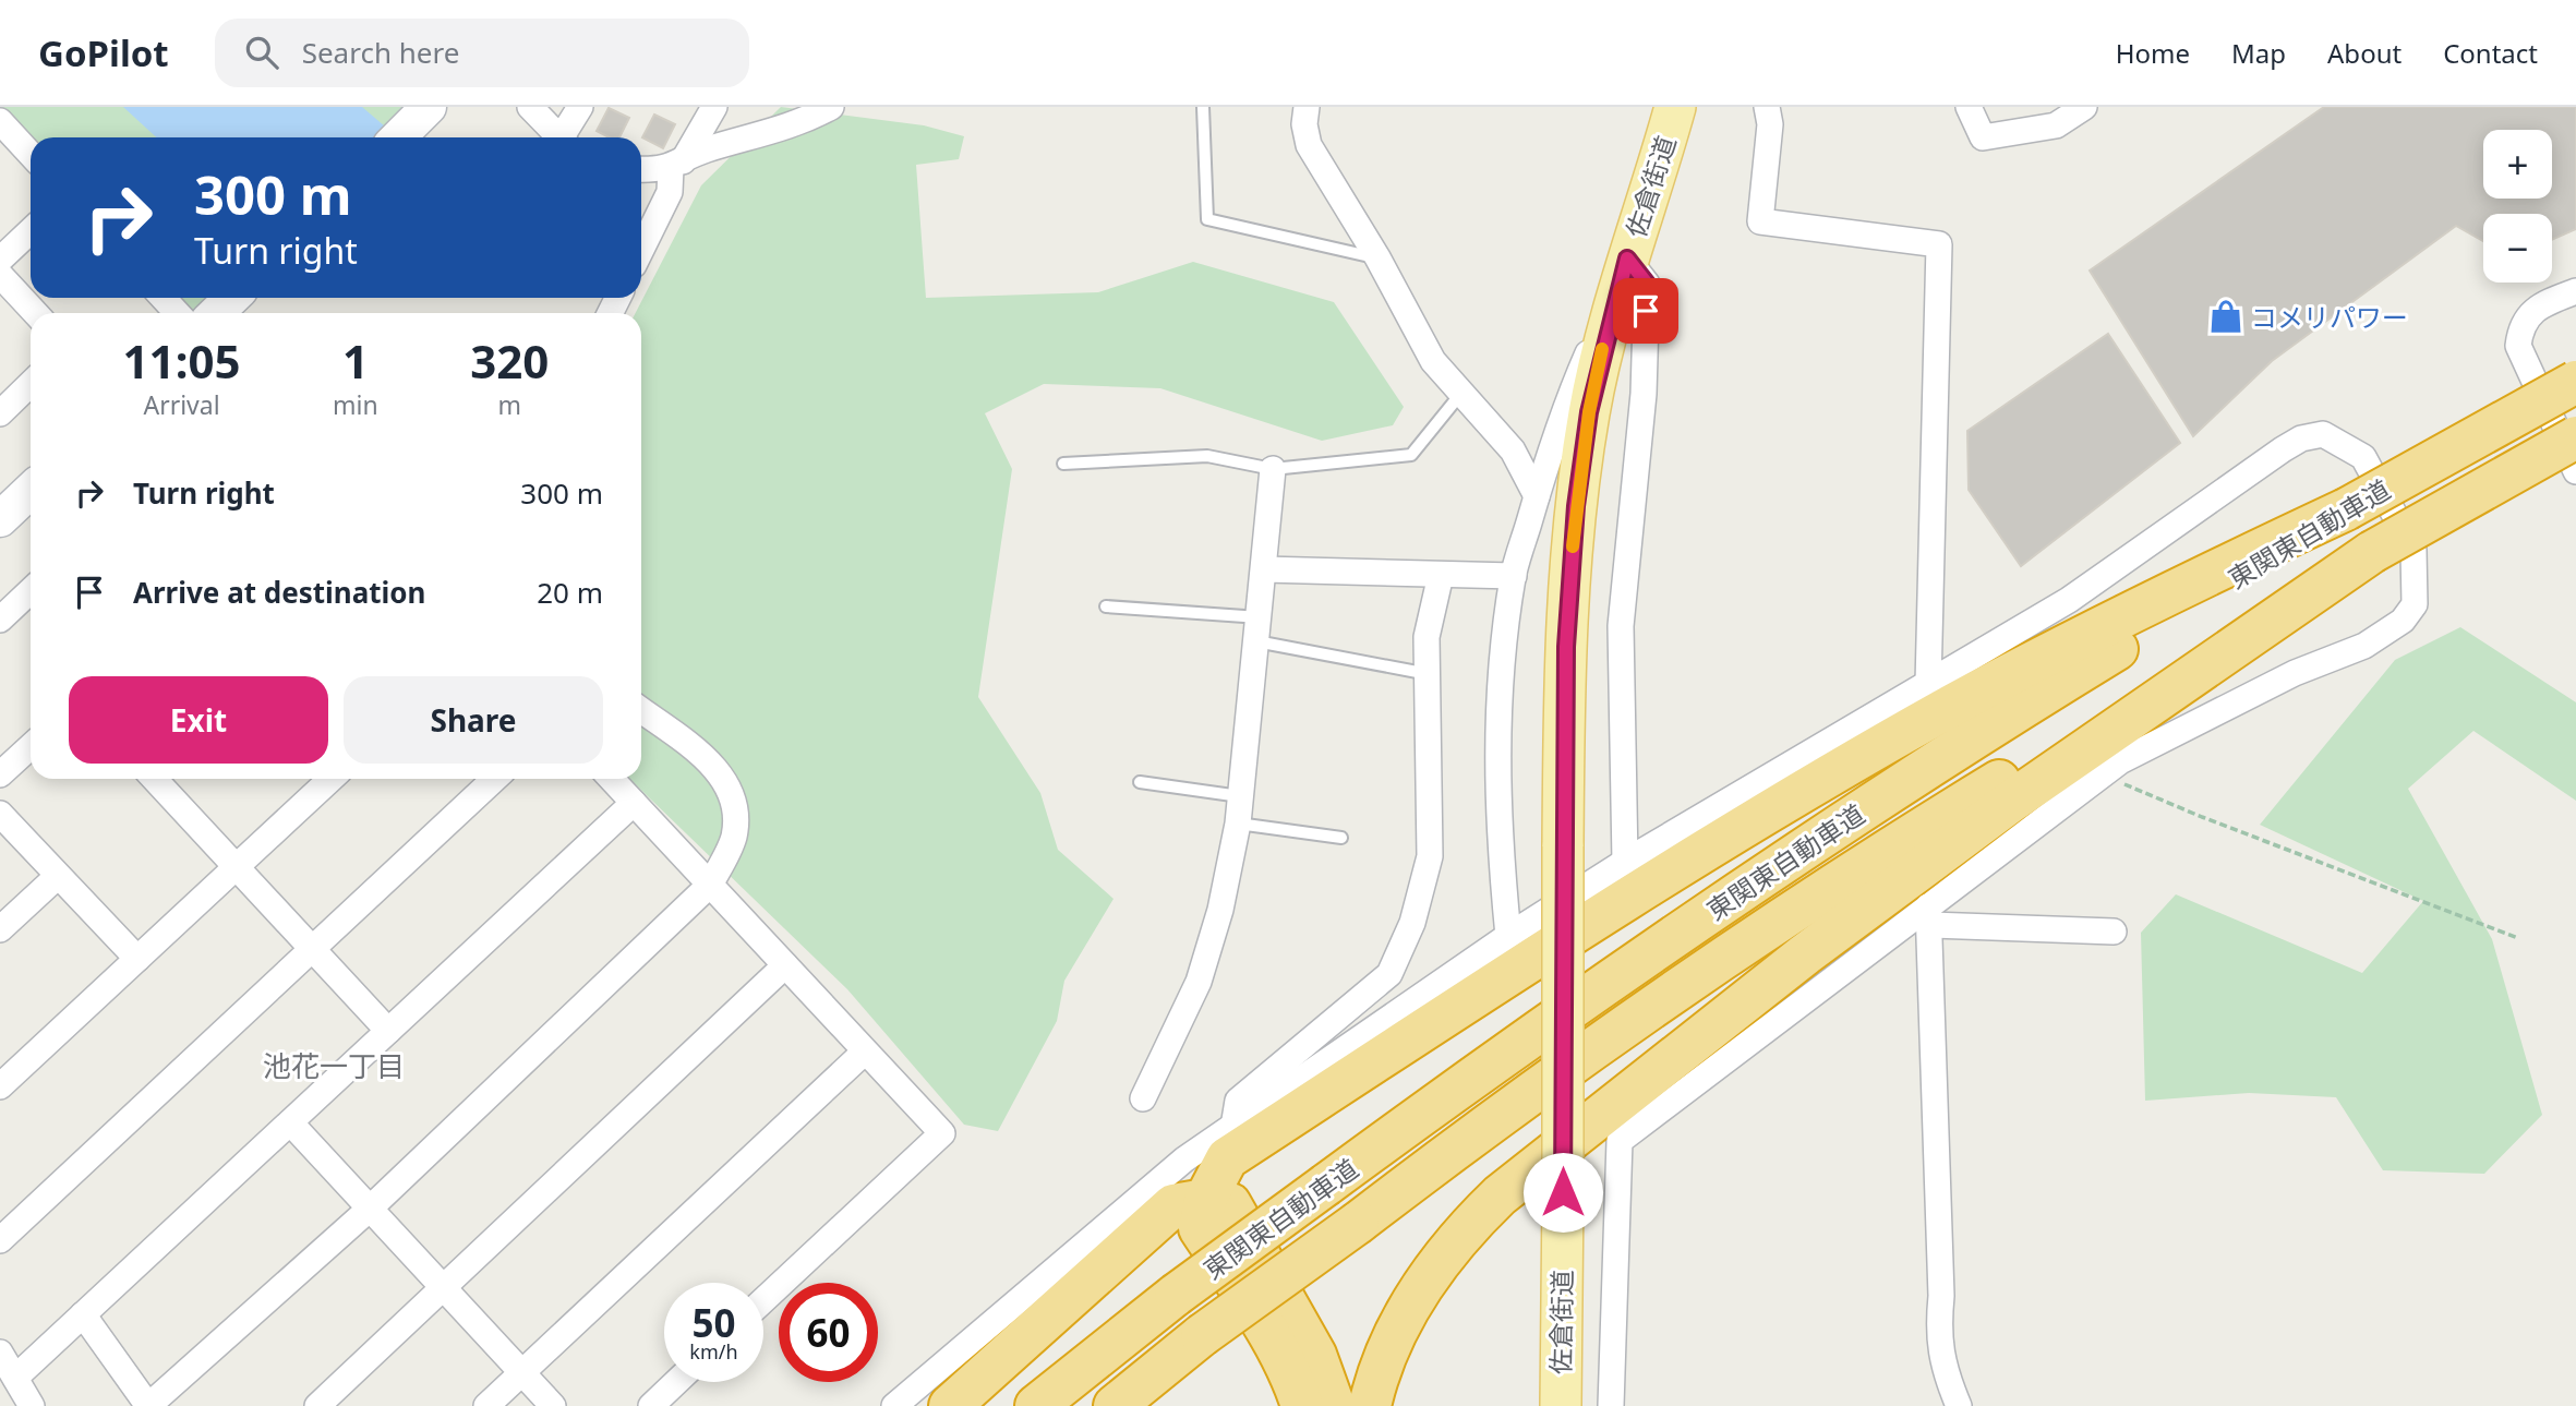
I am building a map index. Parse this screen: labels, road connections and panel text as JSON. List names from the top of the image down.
{
  "streets": {
    "highway": ["東関東自動車道"],
    "main road": ["佐倉街道"]
  },
  "districts": ["池花一丁目"],
  "places": {
    "shop": ["コメリパワー"]
  },
  "page": {
    "header": "GoPilot",
    "search": "Search here",
    "nav": [
      "Home",
      "Map",
      "About",
      "Contact"
    ],
    "map_buttons": ["+", "−"],
    "turn": ["300 m", "Turn right"],
    "eta": [
      "11:05",
      "Arrival",
      "1",
      "min",
      "320",
      "m"
    ],
    "list": [
      {
        "name": "Turn right",
        "value": "300 m"
      },
      {
        "name": "Arrive at destination",
        "value": "20 m"
      }
    ],
    "buttons": ["Exit", "Share"],
    "speed": "50 km/h",
    "limit": "60"
  }
}
